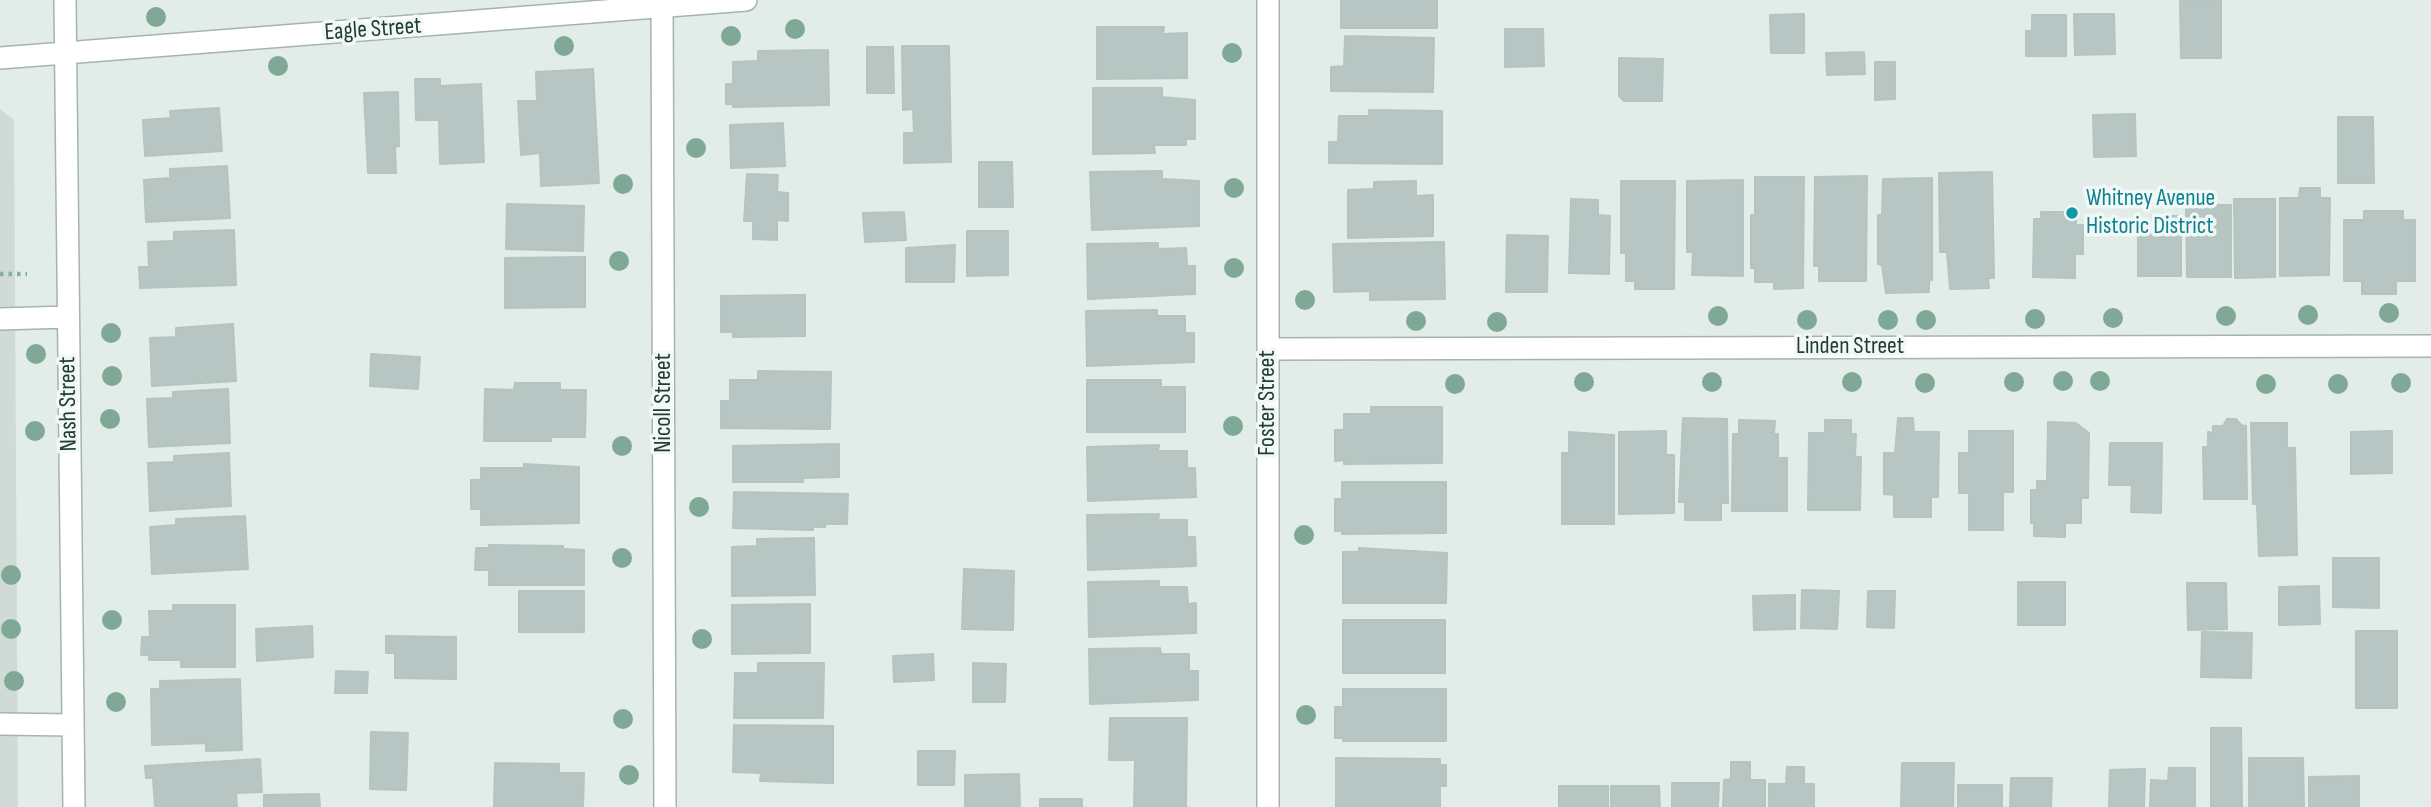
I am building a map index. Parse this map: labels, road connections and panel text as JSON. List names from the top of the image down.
{
  "streets": {
    "street": [
      "Eagle Street",
      "Linden Street",
      "Nicoll Street",
      "Foster Street",
      "Nash Street"
    ]
  },
  "crossings": [
    ["Eagle Street", "Nicoll Street"],
    ["Eagle Street", "Nash Street"],
    ["Linden Street", "Foster Street"]
  ],
  "places": ["Whitney Avenue Historic District"]
}
